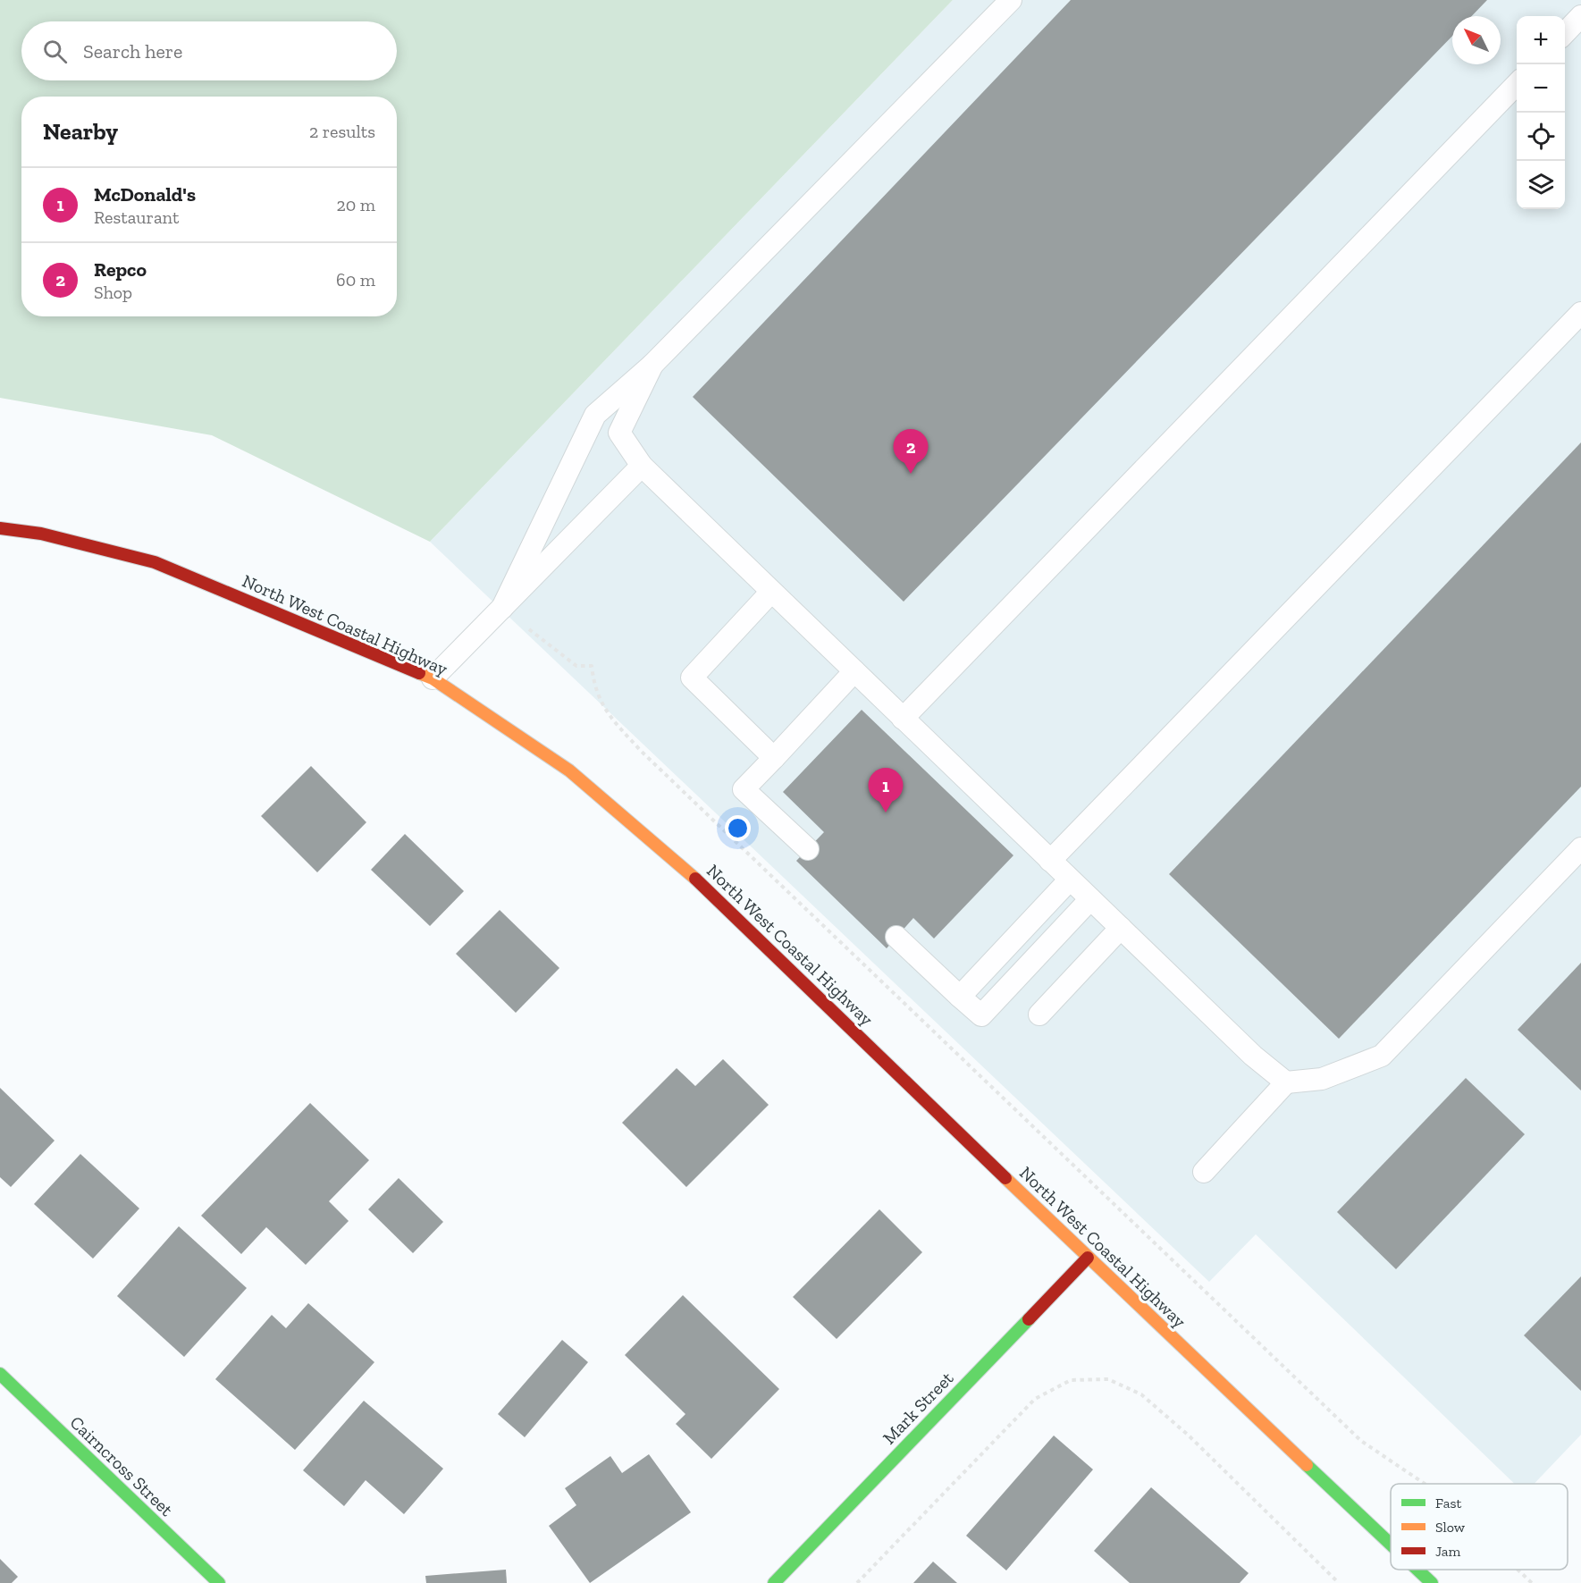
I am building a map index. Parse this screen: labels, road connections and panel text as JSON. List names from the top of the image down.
{
  "streets": {
    "main road": ["North West Coastal Highway", "Mark Street", "Cairncross Street"]
  },
  "crossings": [
    ["North West Coastal Highway", "Mark Street"]
  ],
  "legend": ["Fast", "Slow", "Jam"],
  "north": "top left",
  "page": {
    "map_buttons": ["+", "−"],
    "search": "Search here",
    "heading": ["Nearby", "2 results"],
    "list": [
      {
        "mark": "1",
        "name": "McDonald's",
        "note": "Restaurant",
        "value": "20 m"
      },
      {
        "mark": "2",
        "name": "Repco",
        "note": "Shop",
        "value": "60 m"
      }
    ],
    "pins": ["2", "1"]
  }
}
